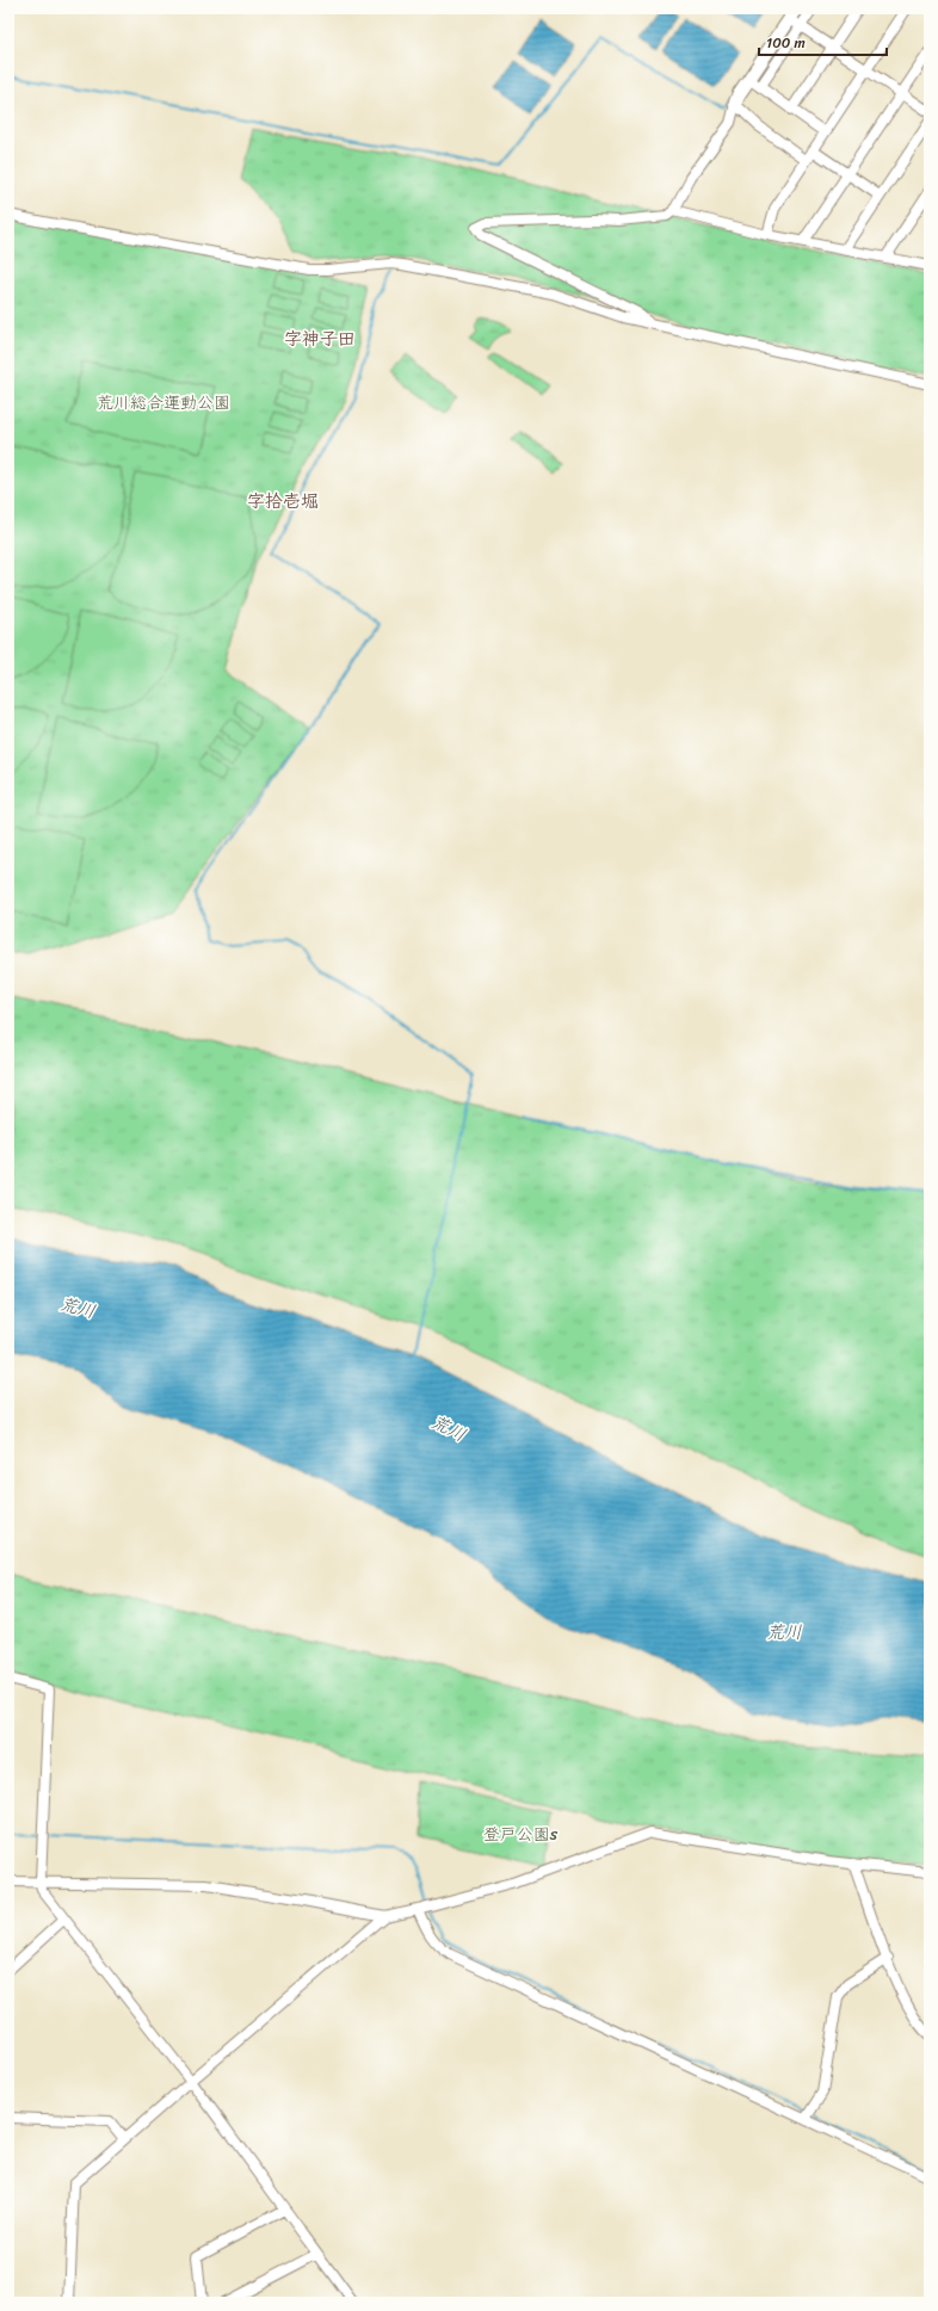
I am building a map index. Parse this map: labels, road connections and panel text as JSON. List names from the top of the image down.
{
  "districts": ["字神子田", "字拾壱堀"],
  "water": ["荒川"],
  "parks": ["荒川総合運動公園", "登戸公園s"],
  "scale_bar": "100 m"
}
